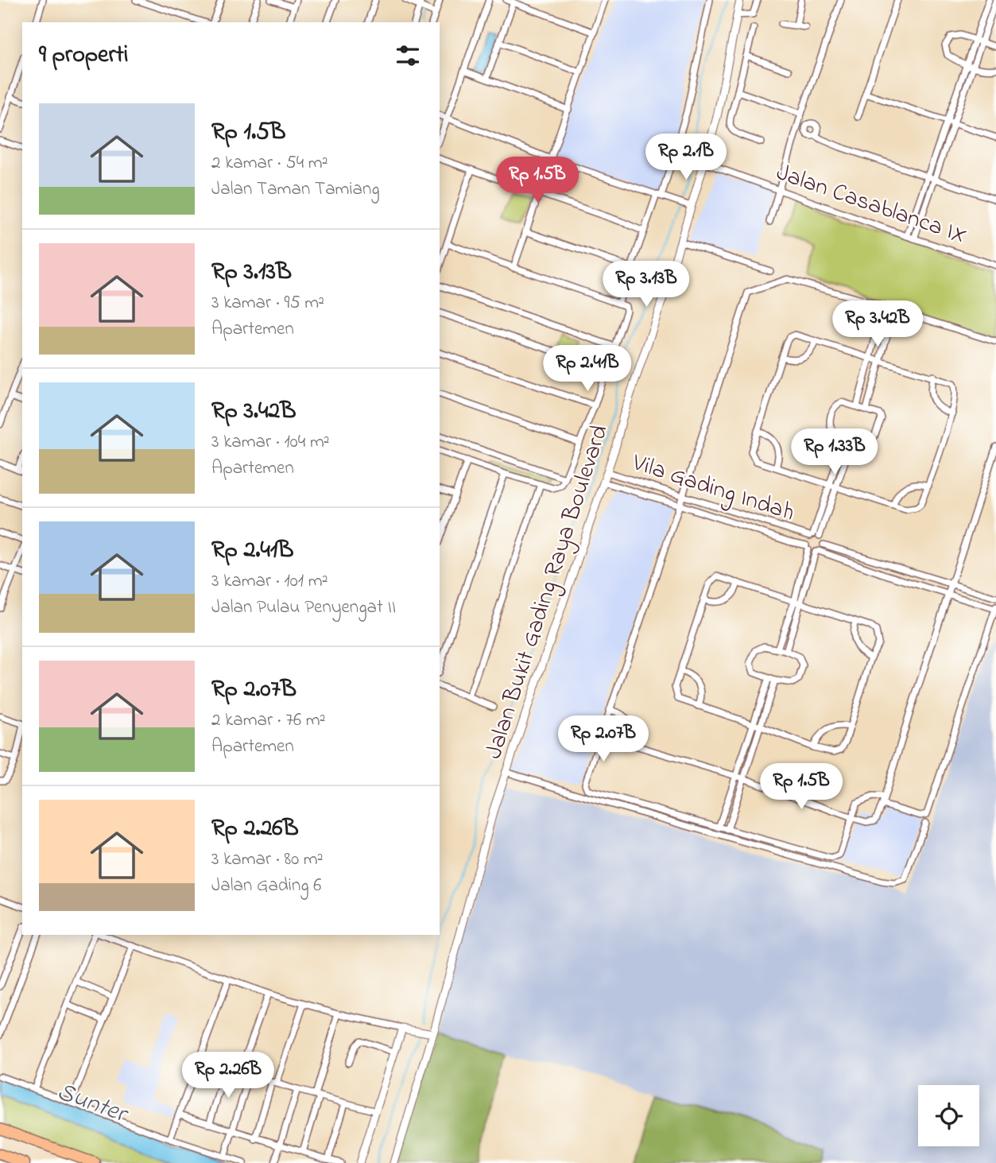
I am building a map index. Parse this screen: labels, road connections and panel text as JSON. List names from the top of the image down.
{
  "streets": {
    "street": ["Jalan Casablanca IX", "Vila Gading Indah", "Jalan Bukit Gading Raya Boulevard"]
  },
  "crossings": [
    ["Jalan Casablanca IX", "Jalan Bukit Gading Raya Boulevard"],
    ["Vila Gading Indah", "Jalan Bukit Gading Raya Boulevard"]
  ],
  "water": ["Sunter"],
  "page": {
    "heading": "9 properti",
    "list": [
      {
        "name": "Rp 1.5B",
        "note": "2 kamar · 54 m² · Jalan Taman Tamiang"
      },
      {
        "name": "Rp 3.13B",
        "note": "3 kamar · 95 m² · Apartemen"
      },
      {
        "name": "Rp 3.42B",
        "note": "3 kamar · 104 m² · Apartemen"
      },
      {
        "name": "Rp 2.41B",
        "note": "3 kamar · 101 m² · Jalan Pulau Penyengat II"
      },
      {
        "name": "Rp 2.07B",
        "note": "2 kamar · 76 m² · Apartemen"
      },
      {
        "name": "Rp 2.26B",
        "note": "3 kamar · 80 m² · Jalan Gading 6"
      }
    ],
    "price": [
      "Rp 2.1B",
      "Rp 1.5B",
      "Rp 3.13B",
      "Rp 3.42B",
      "Rp 2.41B",
      "Rp 1.33B",
      "Rp 2.07B",
      "Rp 1.5B",
      "Rp 2.26B"
    ]
  }
}
